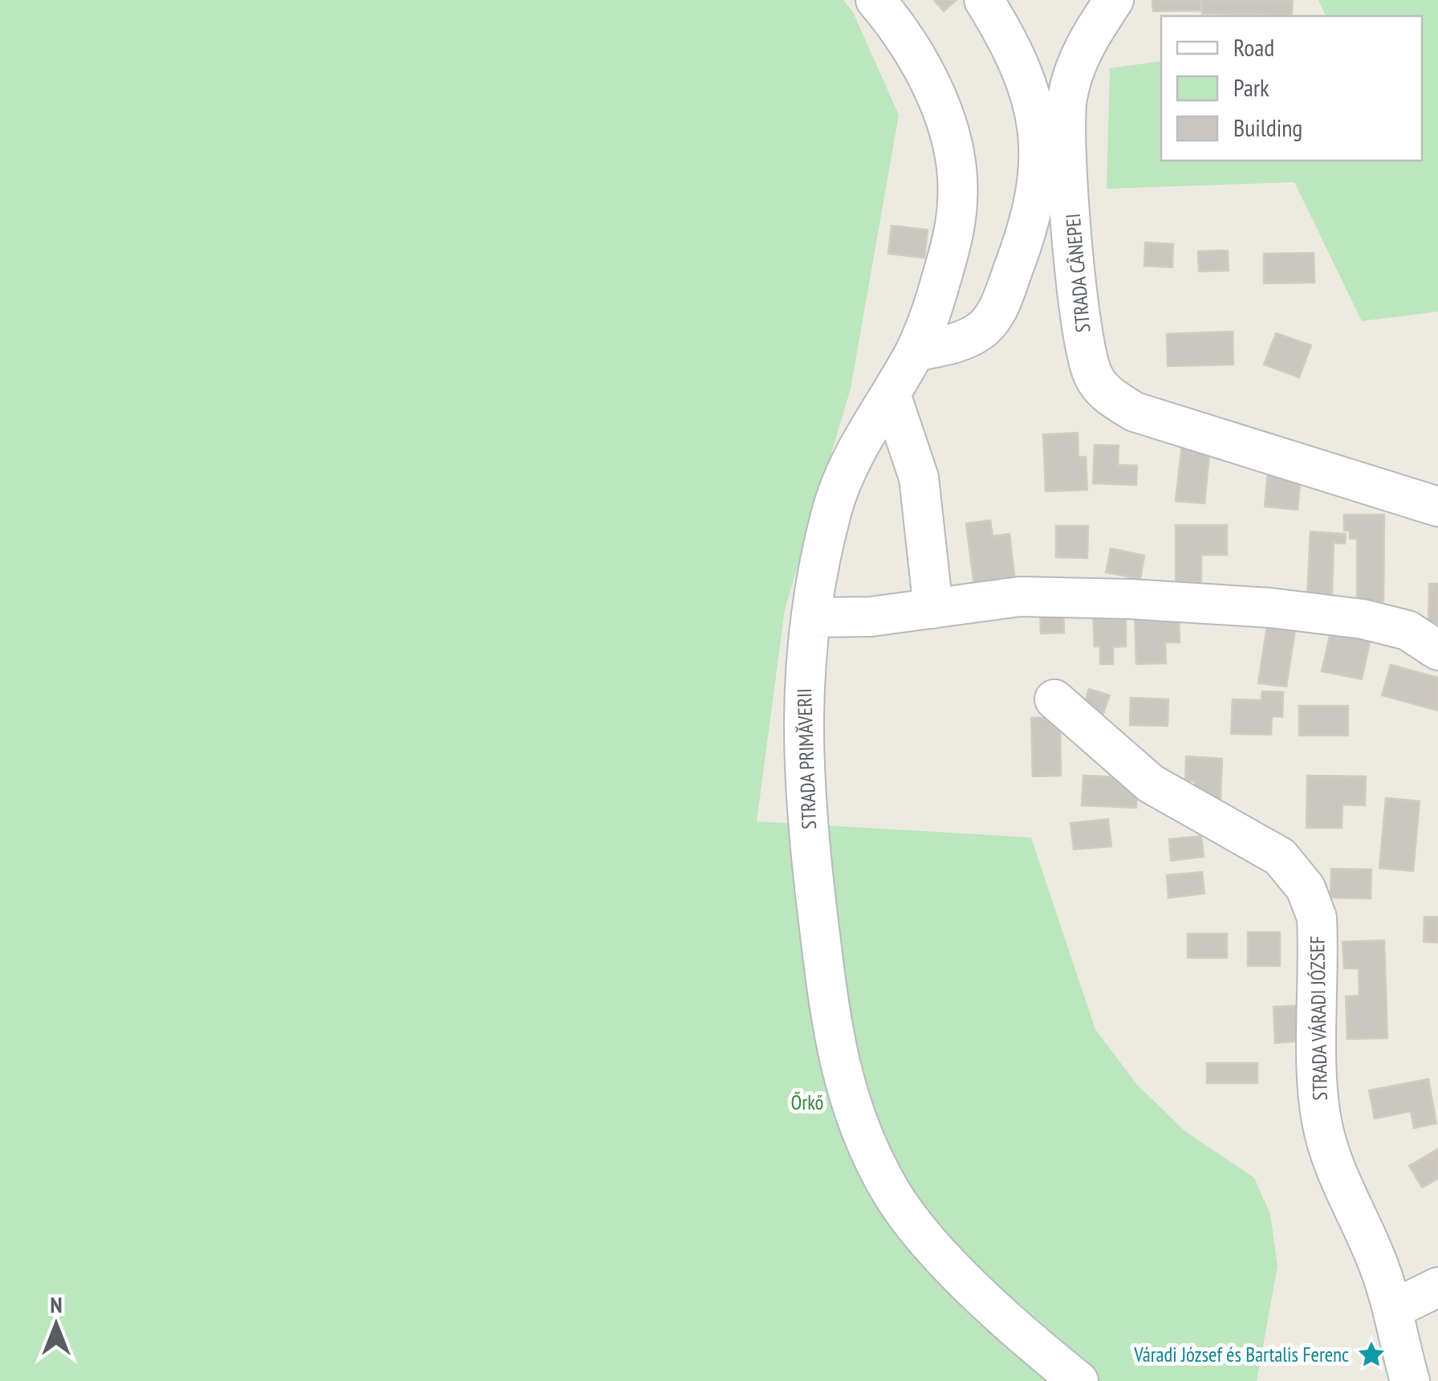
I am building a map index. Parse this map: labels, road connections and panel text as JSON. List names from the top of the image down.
{
  "streets": {
    "street": ["STRADA CÂNEPEI", "STRADA PRIMĂVERII", "STRADA VÁRADI JÓZSEF"]
  },
  "parks": ["Őrkő"],
  "places": {
    "place": ["Váradi József és Bartalis Ferenc"]
  },
  "legend": ["Road", "Park", "Building"],
  "north": "top"
}
